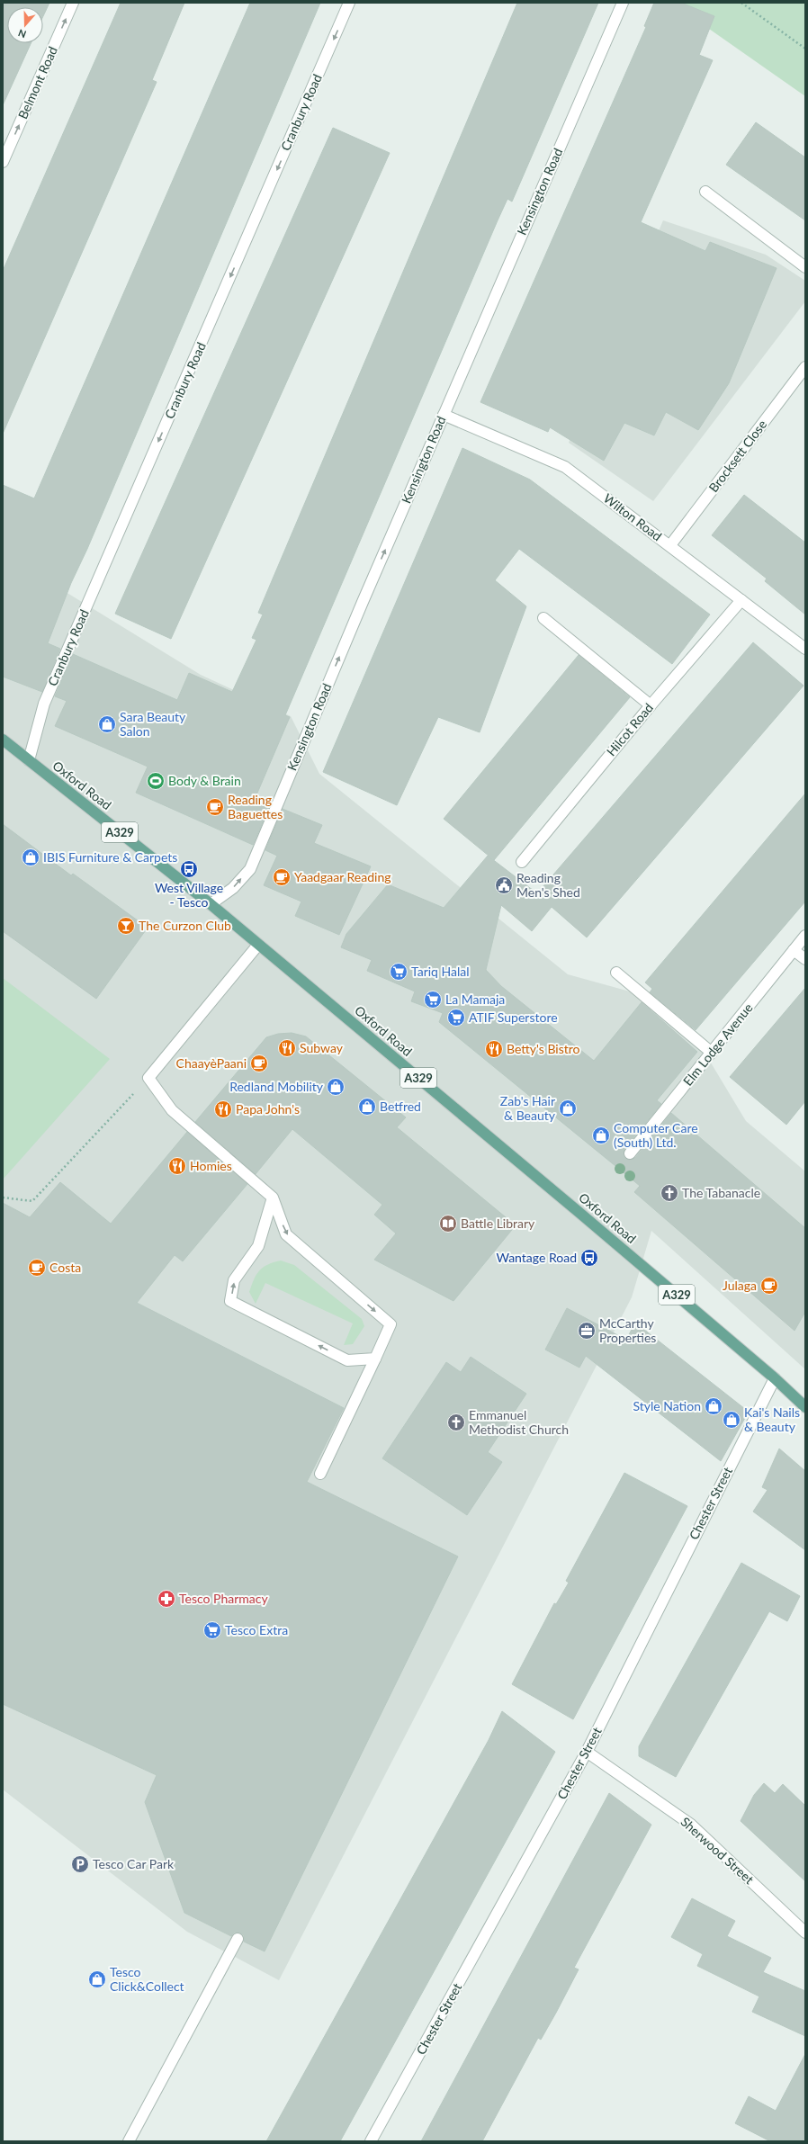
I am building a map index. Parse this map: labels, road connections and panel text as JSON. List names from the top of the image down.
{
  "streets": {
    "main road": ["Oxford Road", "A329"],
    "street": [
      "Belmont Road",
      "Cranbury Road",
      "Kensington Road",
      "Brocksett Close",
      "Wilton Road",
      "Hilcot Road",
      "Elm Lodge Avenue",
      "Chester Street",
      "Sherwood Street"
    ]
  },
  "crossings": [
    ["Cranbury Road", "Oxford Road"],
    ["Kensington Road", "Wilton Road"],
    ["Kensington Road", "Oxford Road"],
    ["Brocksett Close", "Wilton Road"],
    ["Wilton Road", "Hilcot Road"],
    ["Oxford Road", "Chester Street"],
    ["Chester Street", "Sherwood Street"]
  ],
  "one_way": ["Belmont Road", "Cranbury Road", "Kensington Road"],
  "places": {
    "shop": [
      "Sara Beauty Salon",
      "IBIS Furniture & Carpets",
      "Redland Mobility",
      "Betfred",
      "Zab's Hair & Beauty",
      "Computer Care (South) Ltd.",
      "Style Nation",
      "Kai's Nails & Beauty",
      "Tesco Click&Collect"
    ],
    "sports": ["Body & Brain"],
    "cafe": [
      "Reading Baguettes",
      "Yaadgaar Reading",
      "ChaayèPaani",
      "Costa",
      "Julaga"
    ],
    "bus stop": ["West Village - Tesco", "Wantage Road"],
    "public building": ["Reading Men's Shed"],
    "bar": ["The Curzon Club"],
    "supermarket": [
      "Tariq Halal",
      "La Mamaja",
      "ATIF Superstore",
      "Tesco Extra"
    ],
    "restaurant": [
      "Subway",
      "Betty's Bistro",
      "Papa John's",
      "Homies"
    ],
    "church": ["The Tabanacle", "Emmanuel Methodist Church"],
    "library": ["Battle Library"],
    "office": ["McCarthy Properties"],
    "pharmacy": ["Tesco Pharmacy"],
    "parking": ["Tesco Car Park"]
  },
  "north": "bottom"
}
